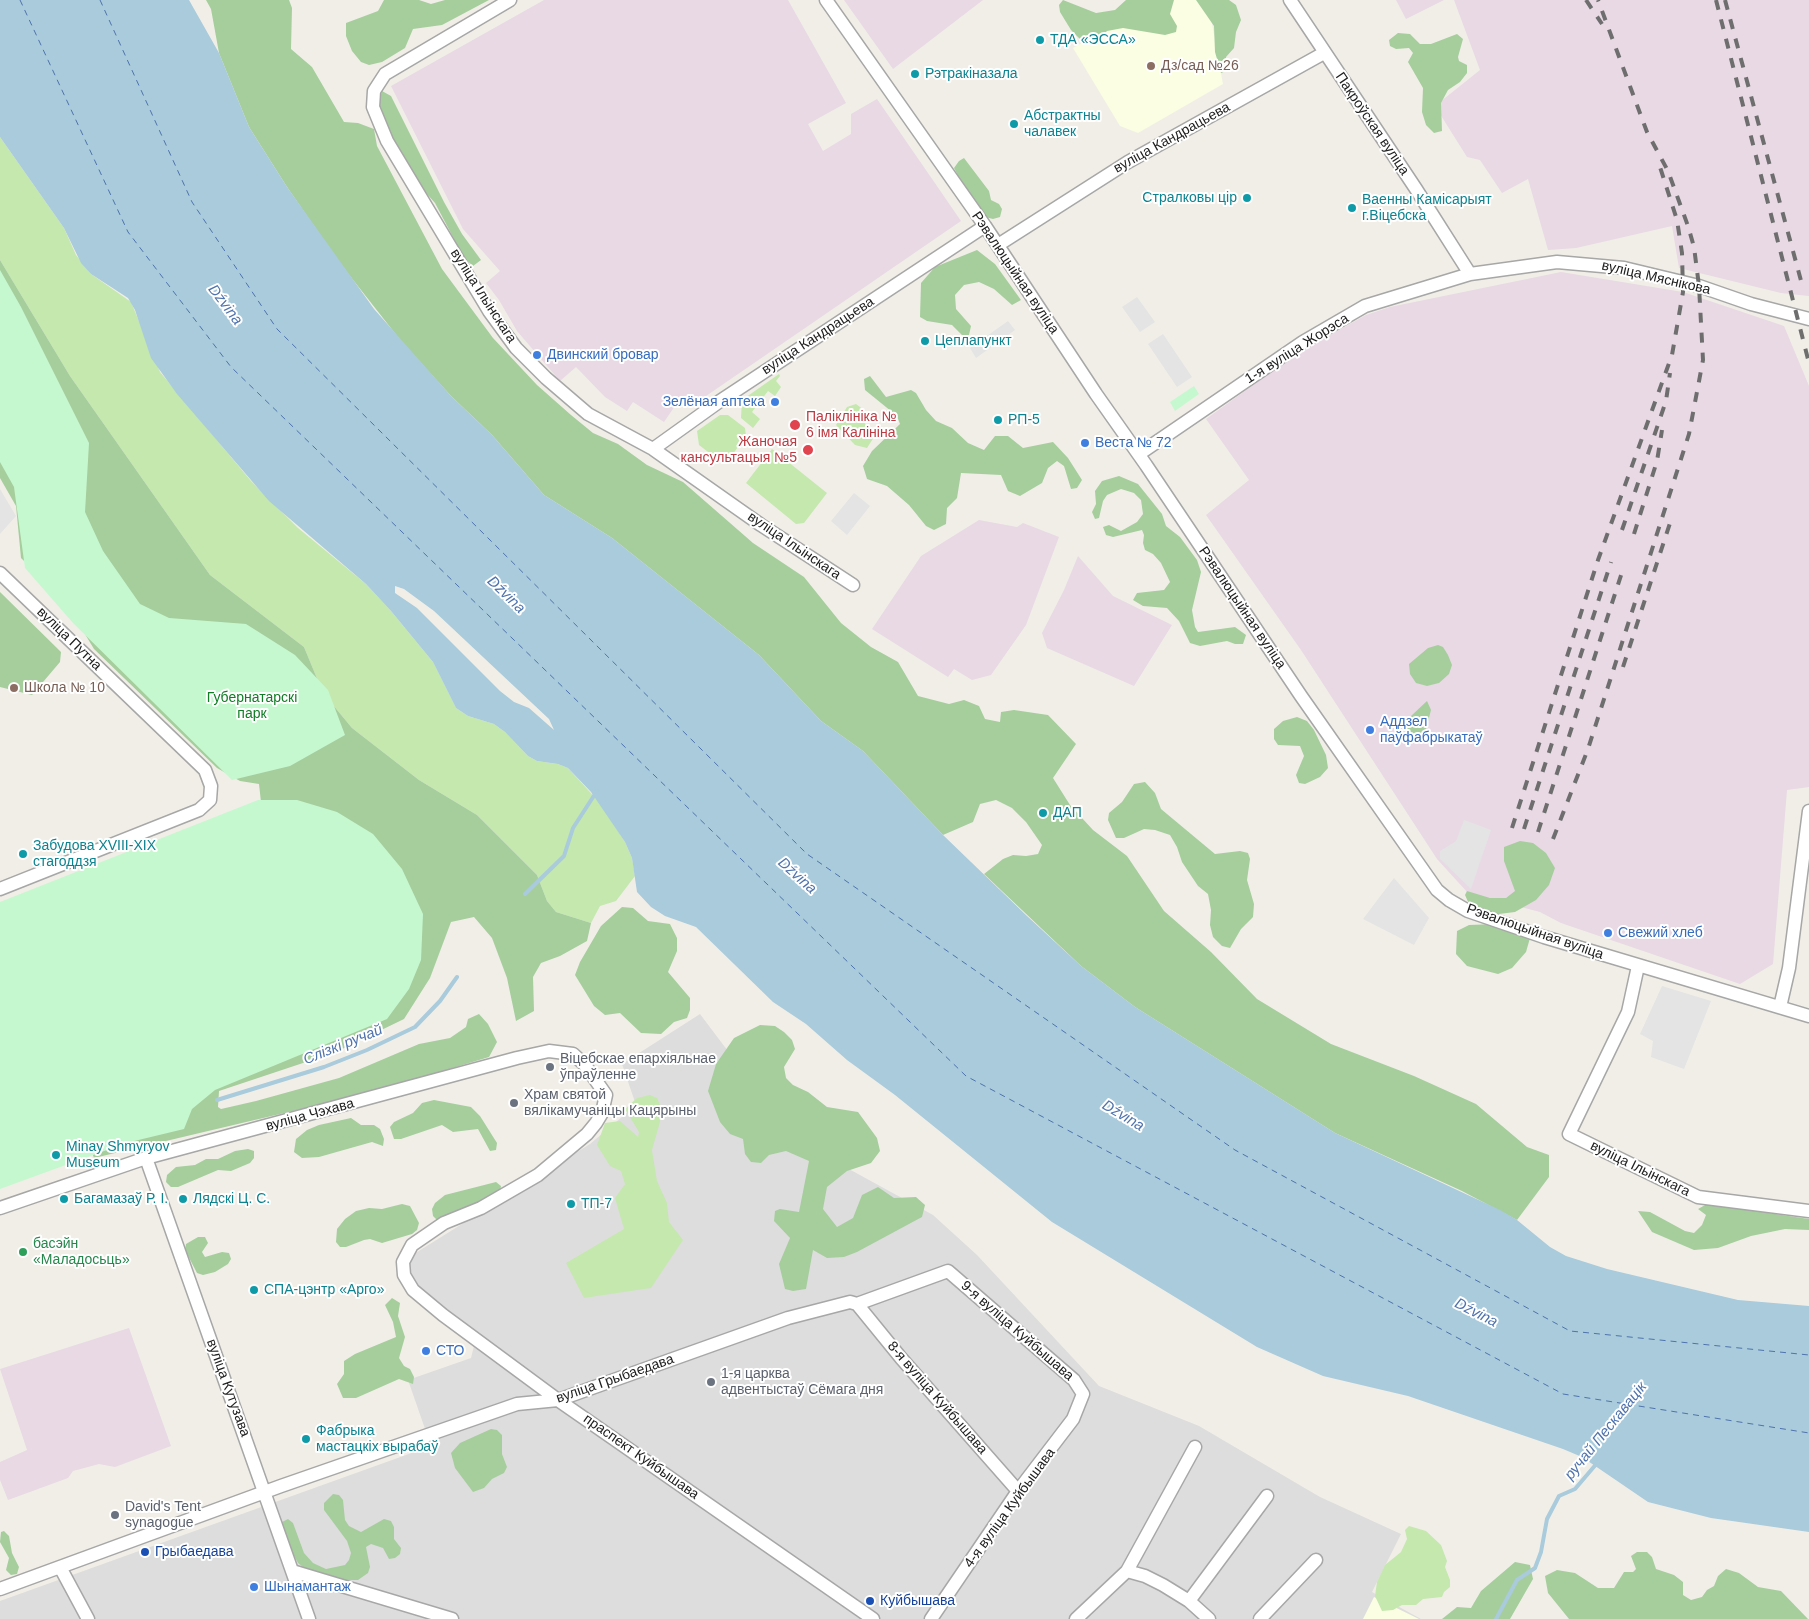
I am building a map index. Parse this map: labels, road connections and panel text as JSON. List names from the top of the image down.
{
  "streets": {
    "street": [
      "Пакроўская вуліца",
      "вуліца Кандрацьева",
      "Рэвалюцыйная вуліца",
      "вуліца Мяснікова",
      "вуліца Ільінскага",
      "1-я вуліца Жорэса",
      "вуліца Путна",
      "вуліца Чэхава",
      "9-я вуліца Куйбышава",
      "вуліца Грыбаедава",
      "вуліца Кутузава",
      "8-я вуліца Куйбышава",
      "праспект Куйбышава",
      "4-я вуліца Куйбышава"
    ]
  },
  "crossings": [
    ["Пакроўская вуліца", "вуліца Кандрацьева"],
    ["Пакроўская вуліца", "вуліца Мяснікова"],
    ["Пакроўская вуліца", "1-я вуліца Жорэса"],
    ["вуліца Кандрацьева", "Рэвалюцыйная вуліца"],
    ["вуліца Кандрацьева", "вуліца Ільінскага"],
    ["Рэвалюцыйная вуліца", "вуліца Ільінскага"],
    ["Рэвалюцыйная вуліца", "1-я вуліца Жорэса"],
    ["вуліца Мяснікова", "1-я вуліца Жорэса"],
    ["вуліца Чэхава", "вуліца Кутузава"],
    ["вуліца Чэхава", "праспект Куйбышава"],
    ["9-я вуліца Куйбышава", "вуліца Грыбаедава"],
    ["9-я вуліца Куйбышава", "4-я вуліца Куйбышава"],
    ["вуліца Грыбаедава", "вуліца Кутузава"],
    ["вуліца Грыбаедава", "8-я вуліца Куйбышава"],
    ["вуліца Грыбаедава", "праспект Куйбышава"],
    ["8-я вуліца Куйбышава", "4-я вуліца Куйбышава"]
  ],
  "water": ["Dźvina", "Слізкі ручай", "ручай Пескавацік"],
  "parks": ["Губернатарскі парк"],
  "places": [
    "ТДА «ЭССА»",
    "Дз/сад №26",
    "Рэтракіназала",
    "Абстрактны чалавек",
    "Стралковы цір",
    "Ваенны Камісарыят г.Віцебска",
    "Цеплапункт",
    "Двинский бровар",
    "Зелёная аптека",
    "РП-5",
    "Паліклініка № 6 імя Калініна",
    "Веста № 72",
    "Жаночая кансультацыя №5",
    "Школа № 10",
    "Аддзел паўфабрыкатаў",
    "ДАП",
    "Забудова XVIII-XIX стагоддзя",
    "Свежий хлеб",
    "Віцебскае епархіяльнае ўпраўленне",
    "Храм святой вялікамучаніцы Кацярыны",
    "Minay Shmyryov Museum",
    "Багамазаў Р. І.",
    "Лядскі Ц. С.",
    "ТП-7",
    "басэйн «Маладосьць»",
    "СПА-цэнтр «Арго»",
    "СТО",
    "1-я царква адвентыстаў Сёмага дня",
    "Фабрыка мастацкіх вырабаў",
    "David's Tent synagogue",
    "Грыбаедава",
    "Шынамантаж",
    "Куйбышава"
  ]
}
